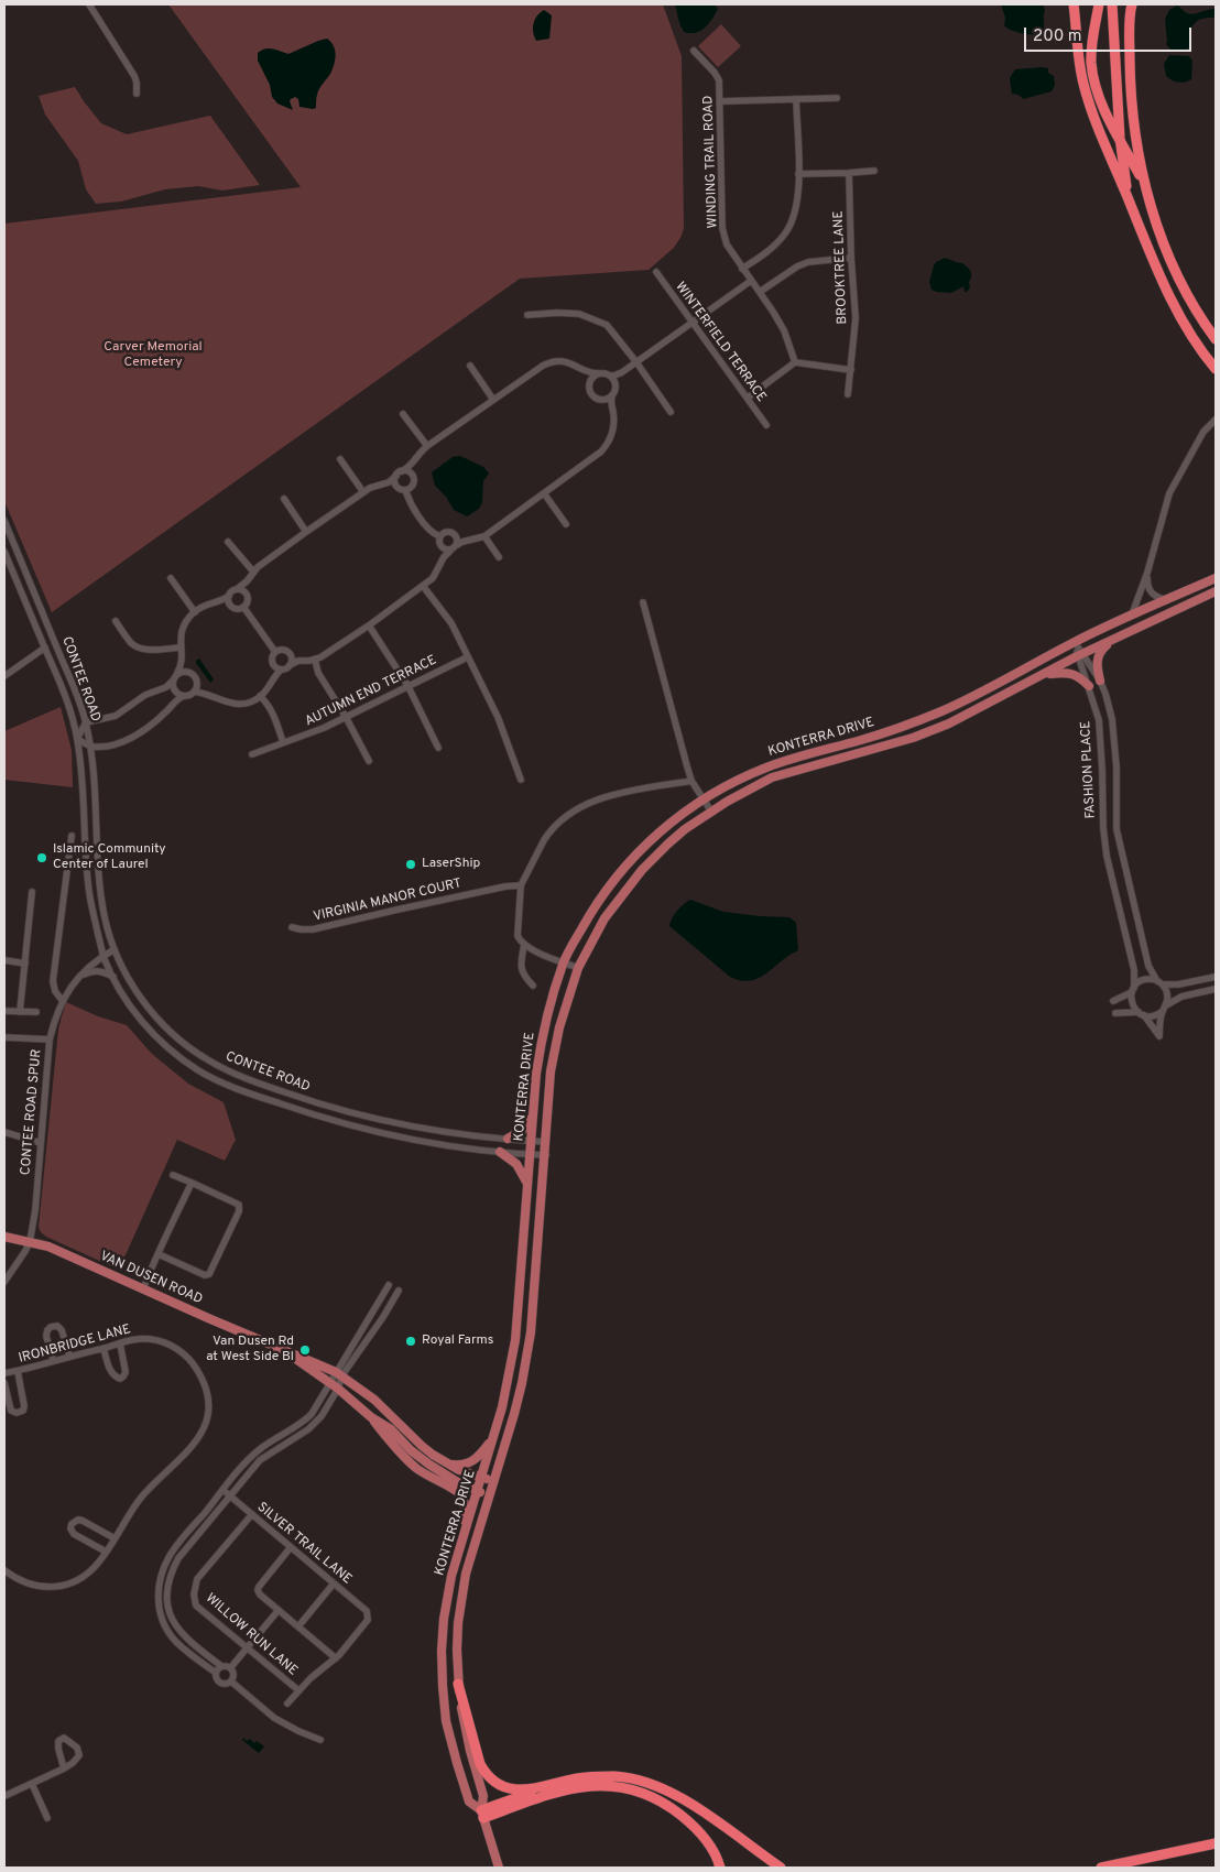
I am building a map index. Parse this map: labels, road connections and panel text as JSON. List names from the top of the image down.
{
  "streets": {
    "main road": ["KONTERRA DRIVE", "VAN DUSEN ROAD"],
    "street": [
      "WINDING TRAIL ROAD",
      "BROOKTREE LANE",
      "WINTERFIELD TERRACE",
      "CONTEE ROAD",
      "AUTUMN END TERRACE",
      "FASHION PLACE",
      "VIRGINIA MANOR COURT",
      "CONTEE ROAD SPUR",
      "IRONBRIDGE LANE",
      "SILVER TRAIL LANE",
      "WILLOW RUN LANE"
    ]
  },
  "crossings": [
    ["CONTEE ROAD", "KONTERRA DRIVE"],
    ["CONTEE ROAD", "CONTEE ROAD SPUR"],
    ["KONTERRA DRIVE", "FASHION PLACE"],
    ["KONTERRA DRIVE", "VAN DUSEN ROAD"],
    ["CONTEE ROAD SPUR", "VAN DUSEN ROAD"],
    ["SILVER TRAIL LANE", "WILLOW RUN LANE"]
  ],
  "parks": ["Carver Memorial Cemetery"],
  "places": [
    "Islamic Community Center of Laurel",
    "LaserShip",
    "Royal Farms",
    "Van Dusen Rd at West Side Bl"
  ],
  "scale_bar": "200 m"
}
